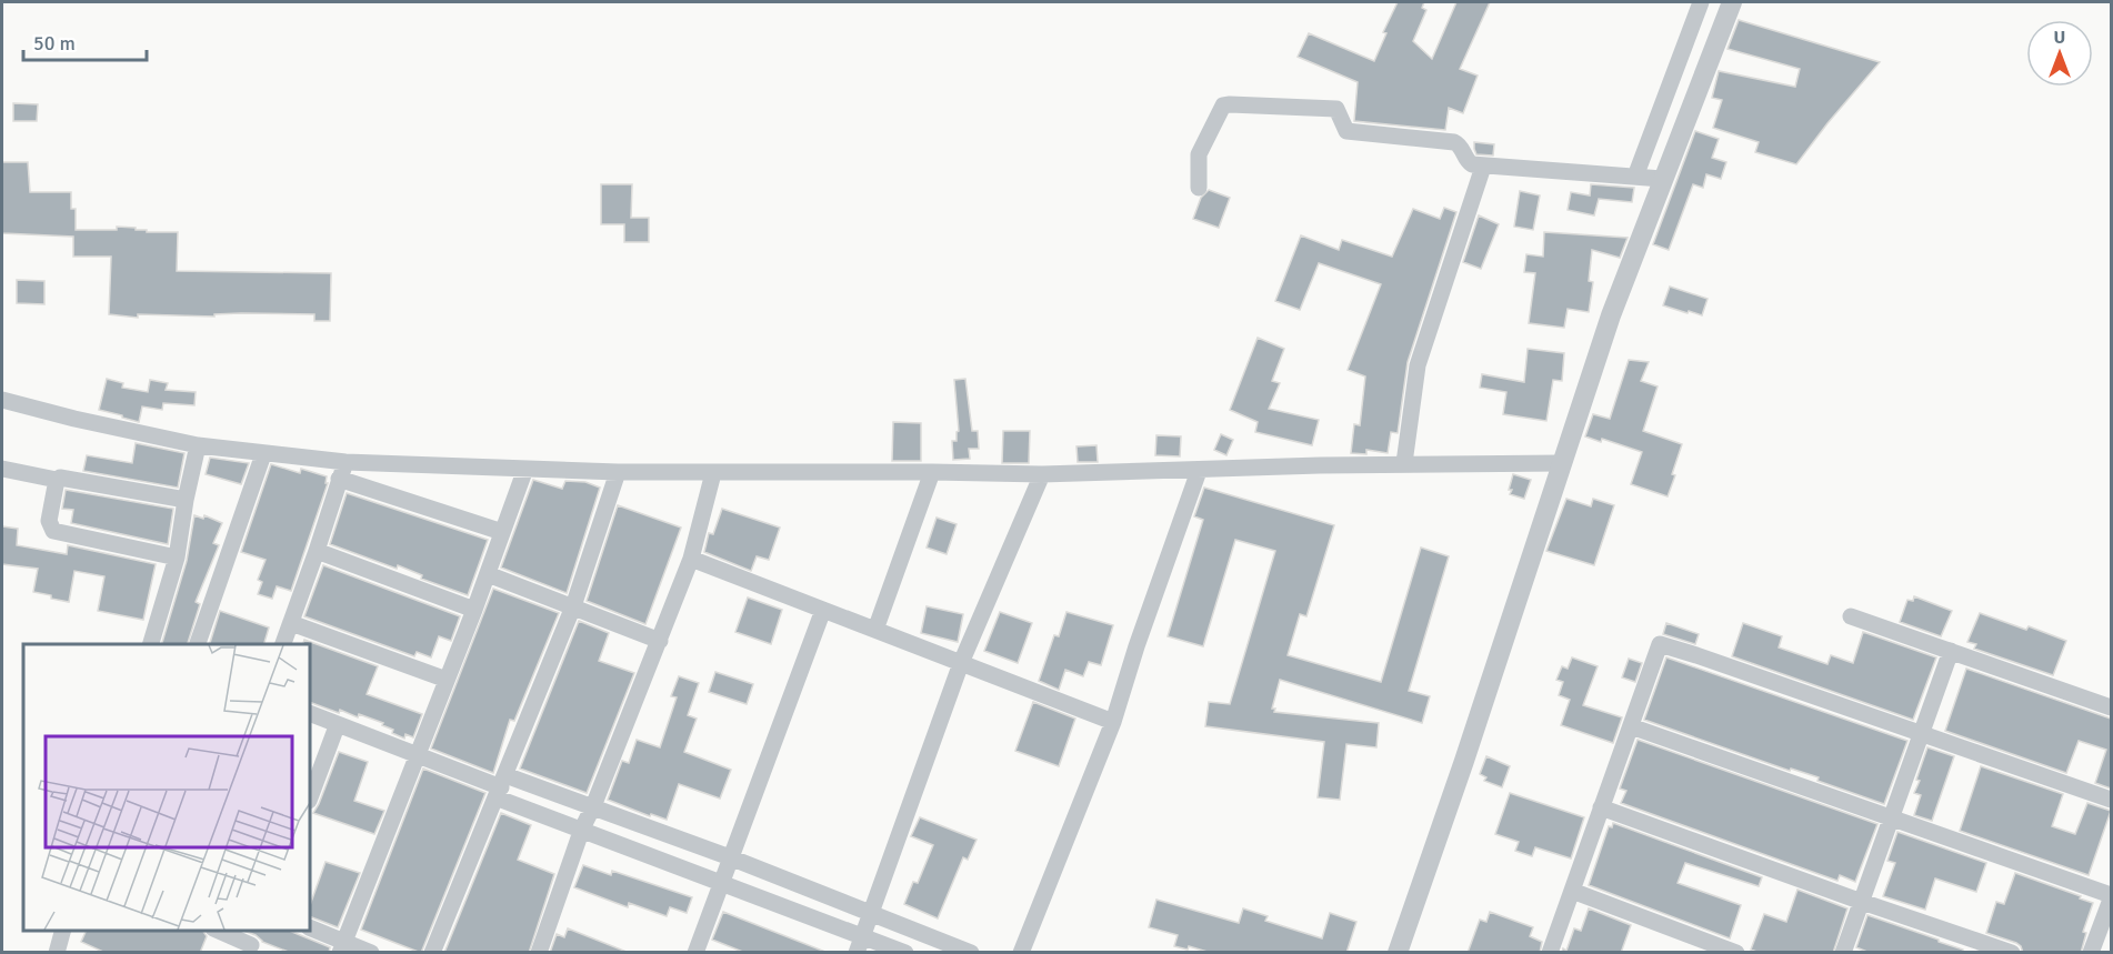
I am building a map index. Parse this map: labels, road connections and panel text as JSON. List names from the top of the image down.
{
  "scale_bar": "50 m",
  "north": "top"
}
